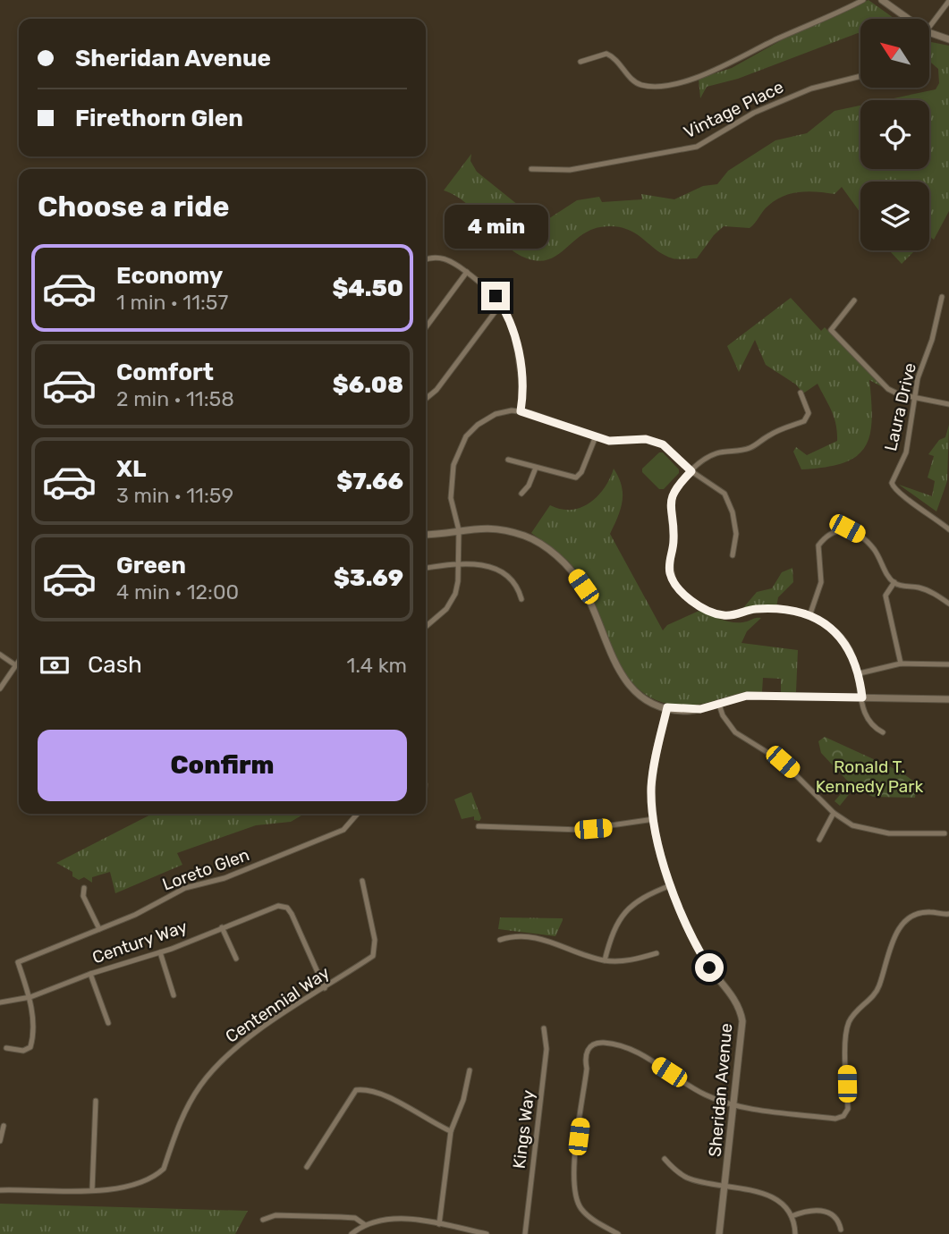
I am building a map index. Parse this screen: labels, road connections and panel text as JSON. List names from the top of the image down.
{
  "streets": {
    "street": [
      "Vintage Place",
      "Laura Drive",
      "Loreto Glen",
      "Century Way",
      "Centennial Way",
      "Sheridan Avenue",
      "Kings Way"
    ]
  },
  "crossings": [
    ["Loreto Glen", "Century Way"],
    ["Century Way", "Centennial Way"]
  ],
  "parks": ["Ronald T. Kennedy Park"],
  "north": "top left",
  "page": {
    "banner": ["Sheridan Avenue", "Firethorn Glen"],
    "heading": "Choose a ride",
    "bubble": "4 min",
    "list": [
      {
        "name": "Economy",
        "note": "1 min · 11:57",
        "value": "$4.50"
      },
      {
        "name": "Comfort",
        "note": "2 min · 11:58",
        "value": "$6.08"
      },
      {
        "name": "XL",
        "note": "3 min · 11:59",
        "value": "$7.66"
      },
      {
        "name": "Green",
        "note": "4 min · 12:00",
        "value": "$3.69"
      }
    ],
    "pay": ["Cash", "1.4 km"],
    "buttons": "Confirm"
  }
}
